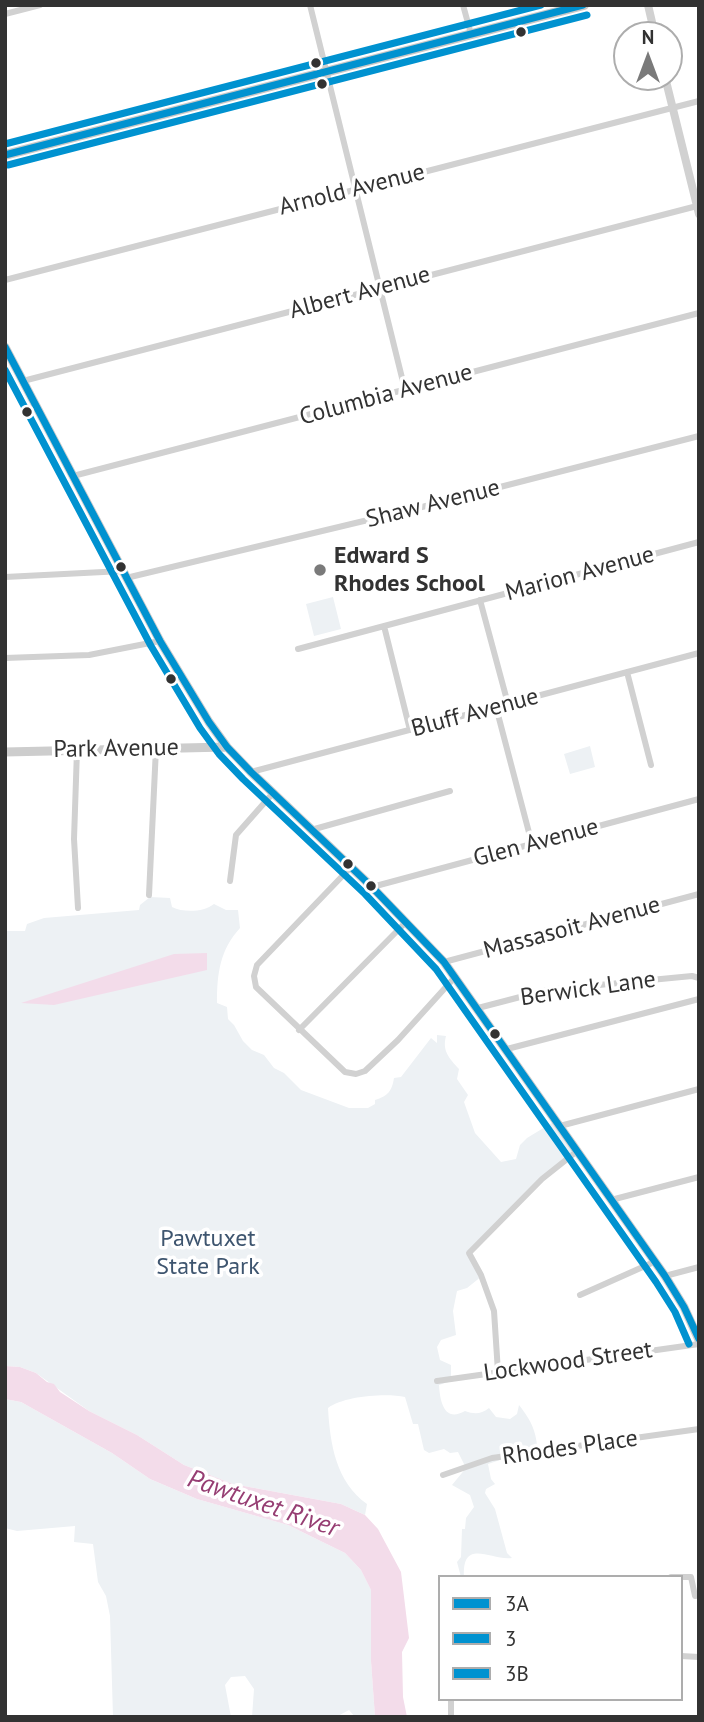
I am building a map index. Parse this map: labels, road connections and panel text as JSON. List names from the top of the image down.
{
  "streets": {
    "main road": ["Park Avenue"],
    "street": [
      "Arnold Avenue",
      "Albert Avenue",
      "Columbia Avenue",
      "Shaw Avenue",
      "Marion Avenue",
      "Bluff Avenue",
      "Glen Avenue",
      "Massasoit Avenue",
      "Berwick Lane",
      "Lockwood Street",
      "Rhodes Place"
    ]
  },
  "water": ["Pawtuxet River"],
  "parks": ["Pawtuxet State Park"],
  "places": ["Edward S Rhodes School"],
  "lines": ["transit line 3A", "transit line 3B", "transit line 3"],
  "legend": ["3A", "3", "3B"],
  "north": "top"
}
